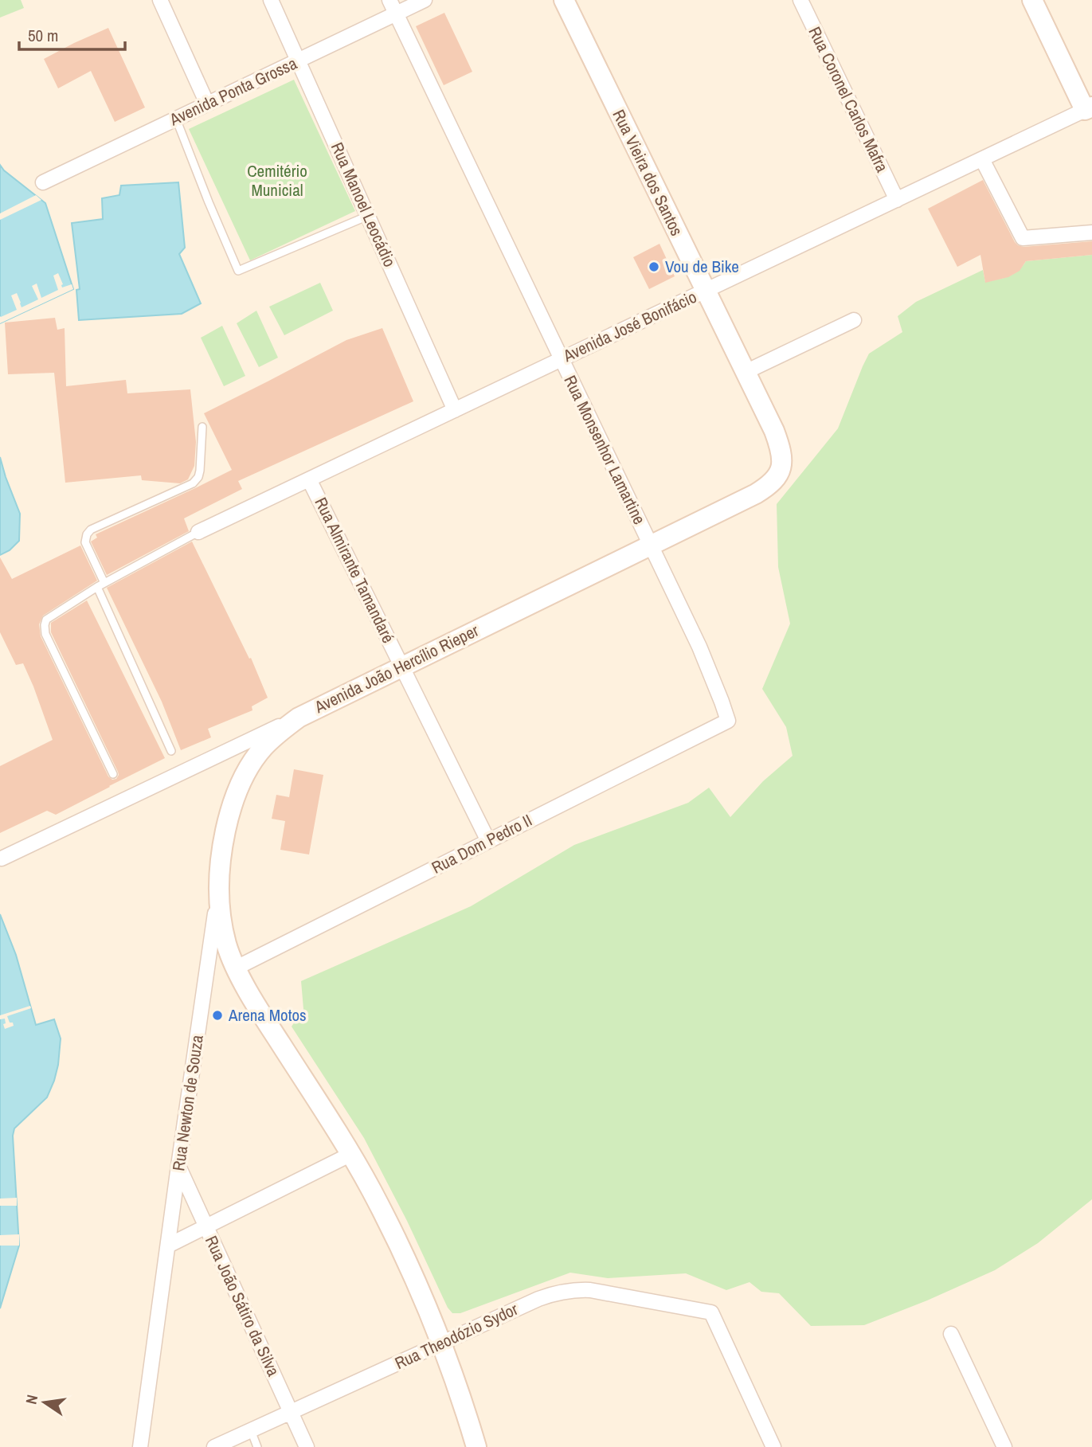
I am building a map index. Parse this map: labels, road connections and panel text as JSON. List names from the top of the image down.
{
  "streets": {
    "main road": ["Rua Vieira dos Santos", "Avenida João Hercílio Rieper", "Rua Newton de Souza"],
    "street": [
      "Avenida Ponta Grossa",
      "Rua Coronel Carlos Mafra",
      "Rua Manoel Leocádio",
      "Avenida José Bonifácio",
      "Rua Monsenhor Lamartine",
      "Rua Almirante Tamandaré",
      "Rua Dom Pedro II",
      "Rua João Sátiro da Silva",
      "Rua Theodózio Sydor"
    ]
  },
  "crossings": [
    ["Avenida Ponta Grossa", "Rua Manoel Leocádio"],
    ["Avenida Ponta Grossa", "Rua Monsenhor Lamartine"],
    ["Rua Coronel Carlos Mafra", "Avenida José Bonifácio"],
    ["Rua Vieira dos Santos", "Avenida José Bonifácio"],
    ["Rua Vieira dos Santos", "Avenida João Hercílio Rieper"],
    ["Rua Manoel Leocádio", "Avenida José Bonifácio"],
    ["Avenida José Bonifácio", "Rua Monsenhor Lamartine"],
    ["Avenida José Bonifácio", "Rua Almirante Tamandaré"],
    ["Rua Monsenhor Lamartine", "Avenida João Hercílio Rieper"],
    ["Rua Monsenhor Lamartine", "Rua Dom Pedro II"],
    ["Rua Almirante Tamandaré", "Avenida João Hercílio Rieper"],
    ["Rua Almirante Tamandaré", "Rua Dom Pedro II"],
    ["Avenida João Hercílio Rieper", "Rua Newton de Souza"],
    ["Rua Newton de Souza", "Rua João Sátiro da Silva"],
    ["Rua João Sátiro da Silva", "Rua Theodózio Sydor"]
  ],
  "parks": ["Cemitério Municial"],
  "places": ["Vou de Bike", "Arena Motos"],
  "scale_bar": "50 m",
  "north": "left"
}
